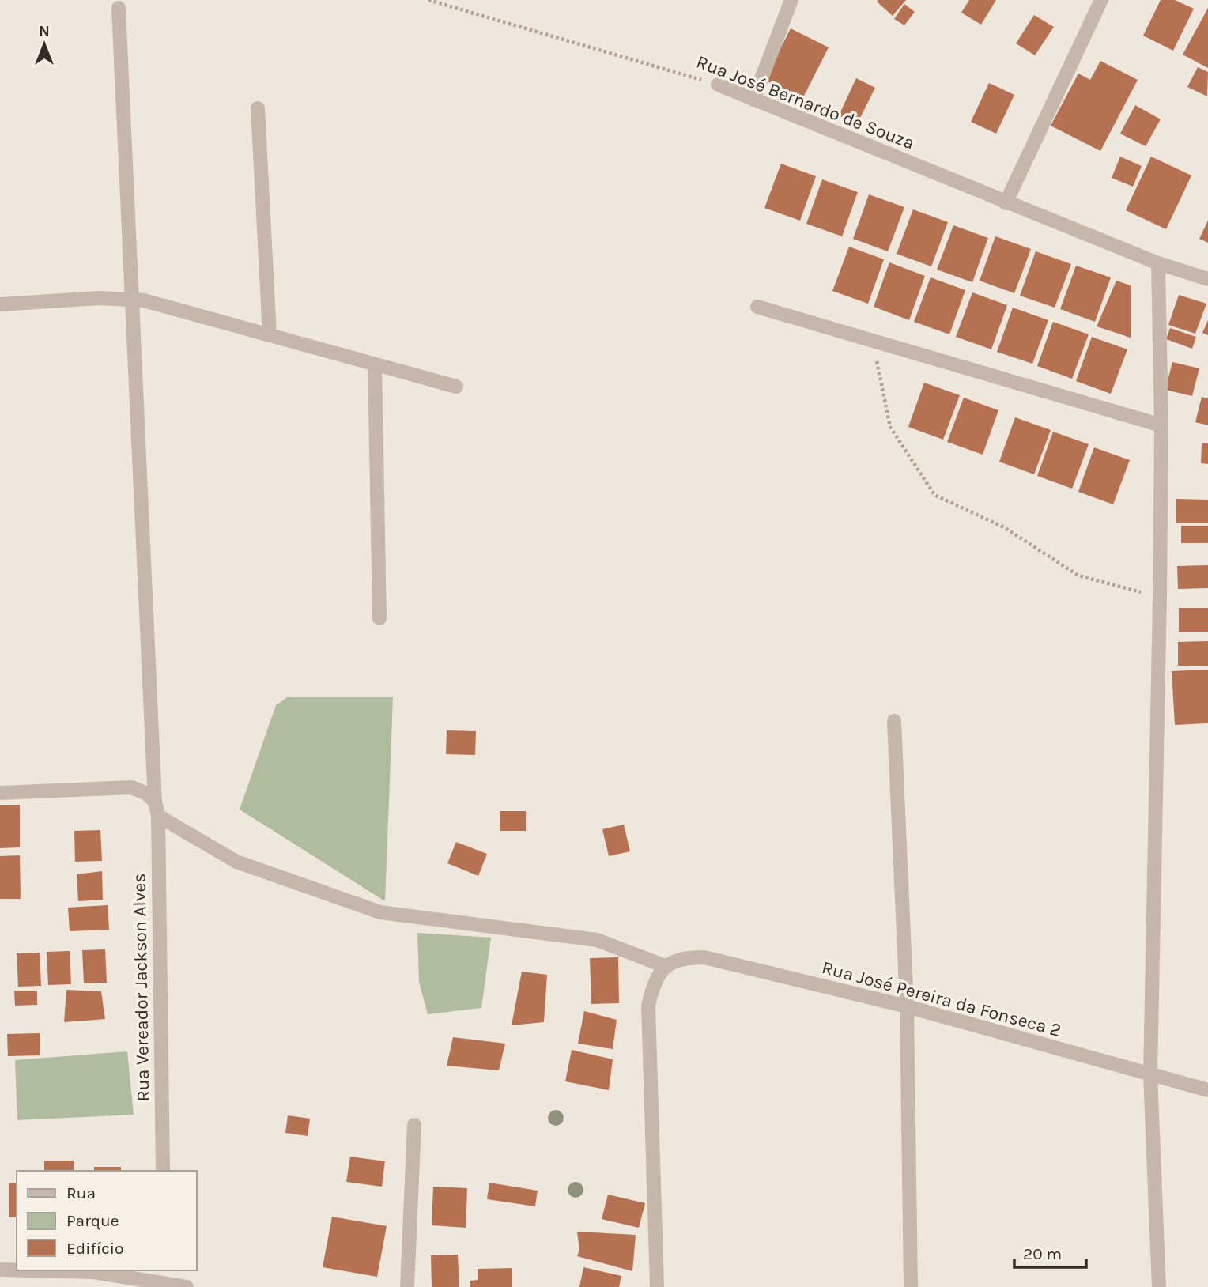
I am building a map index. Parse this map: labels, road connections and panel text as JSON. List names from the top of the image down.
{
  "streets": {
    "street": ["Rua José Bernardo de Souza", "Rua Vereador Jackson Alves", "Rua José Pereira da Fonseca 2"]
  },
  "legend": ["Rua", "Parque", "Edifício"],
  "scale_bar": "20 m",
  "north": "top"
}
